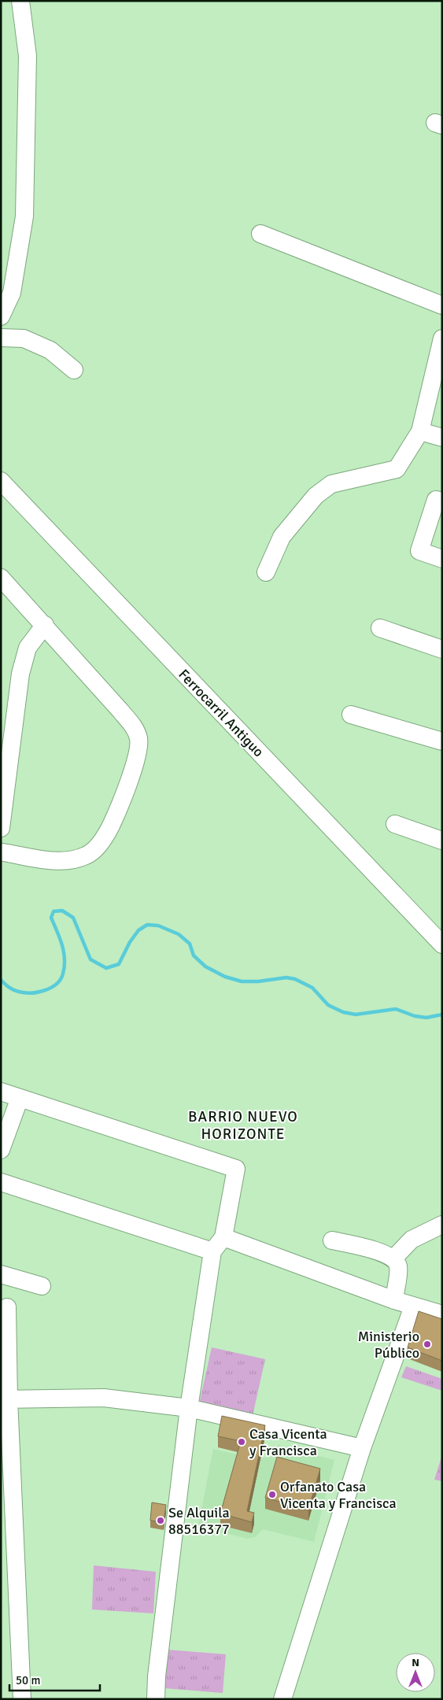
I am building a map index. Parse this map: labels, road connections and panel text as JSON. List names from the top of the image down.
{
  "streets": {
    "street": ["Ferrocarril Antiguo"]
  },
  "districts": ["BARRIO NUEVO HORIZONTE"],
  "places": [
    "Ministerio Público",
    "Casa Vicenta y Francisca",
    "Orfanato Casa Vicenta y Francisca",
    "Se Alquila 88516377"
  ],
  "scale_bar": "50 m",
  "north": "top"
}
